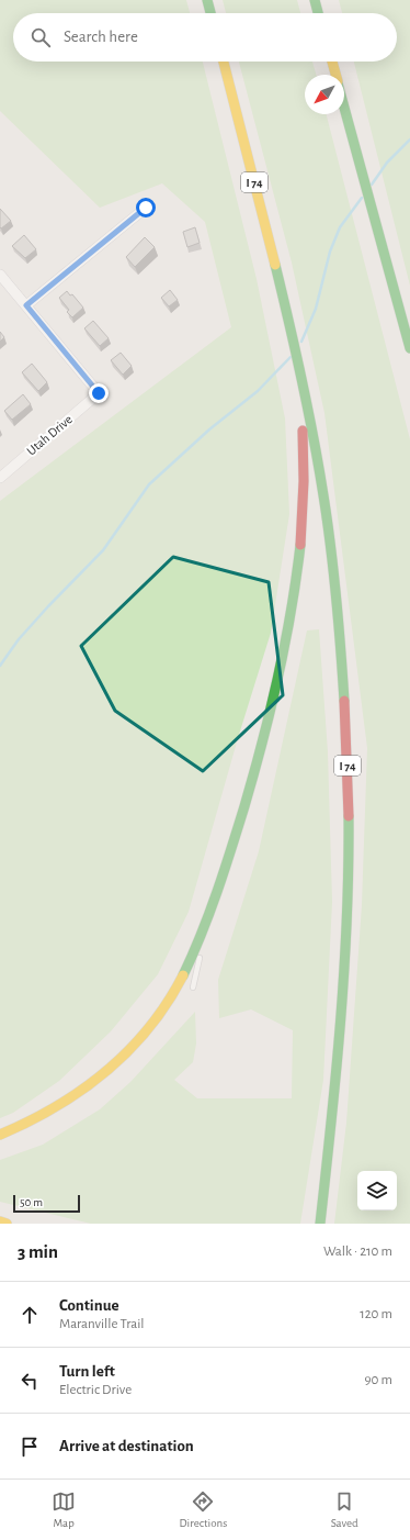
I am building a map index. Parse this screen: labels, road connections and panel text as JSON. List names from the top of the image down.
{
  "streets": {
    "highway": ["I 74"],
    "street": ["Utah Drive"]
  },
  "scale_bar": "50 m",
  "north": "bottom left",
  "page": {
    "search": "Search here",
    "scale": "50 m",
    "heading": ["3 min", "Walk · 210 m"],
    "list": [
      ["Continue", "Maranville Trail", "120 m"],
      ["Turn left", "Electric Drive", "90 m"],
      "Arrive at destination"
    ],
    "nav": ["Map", "Directions", "Saved"]
  }
}
